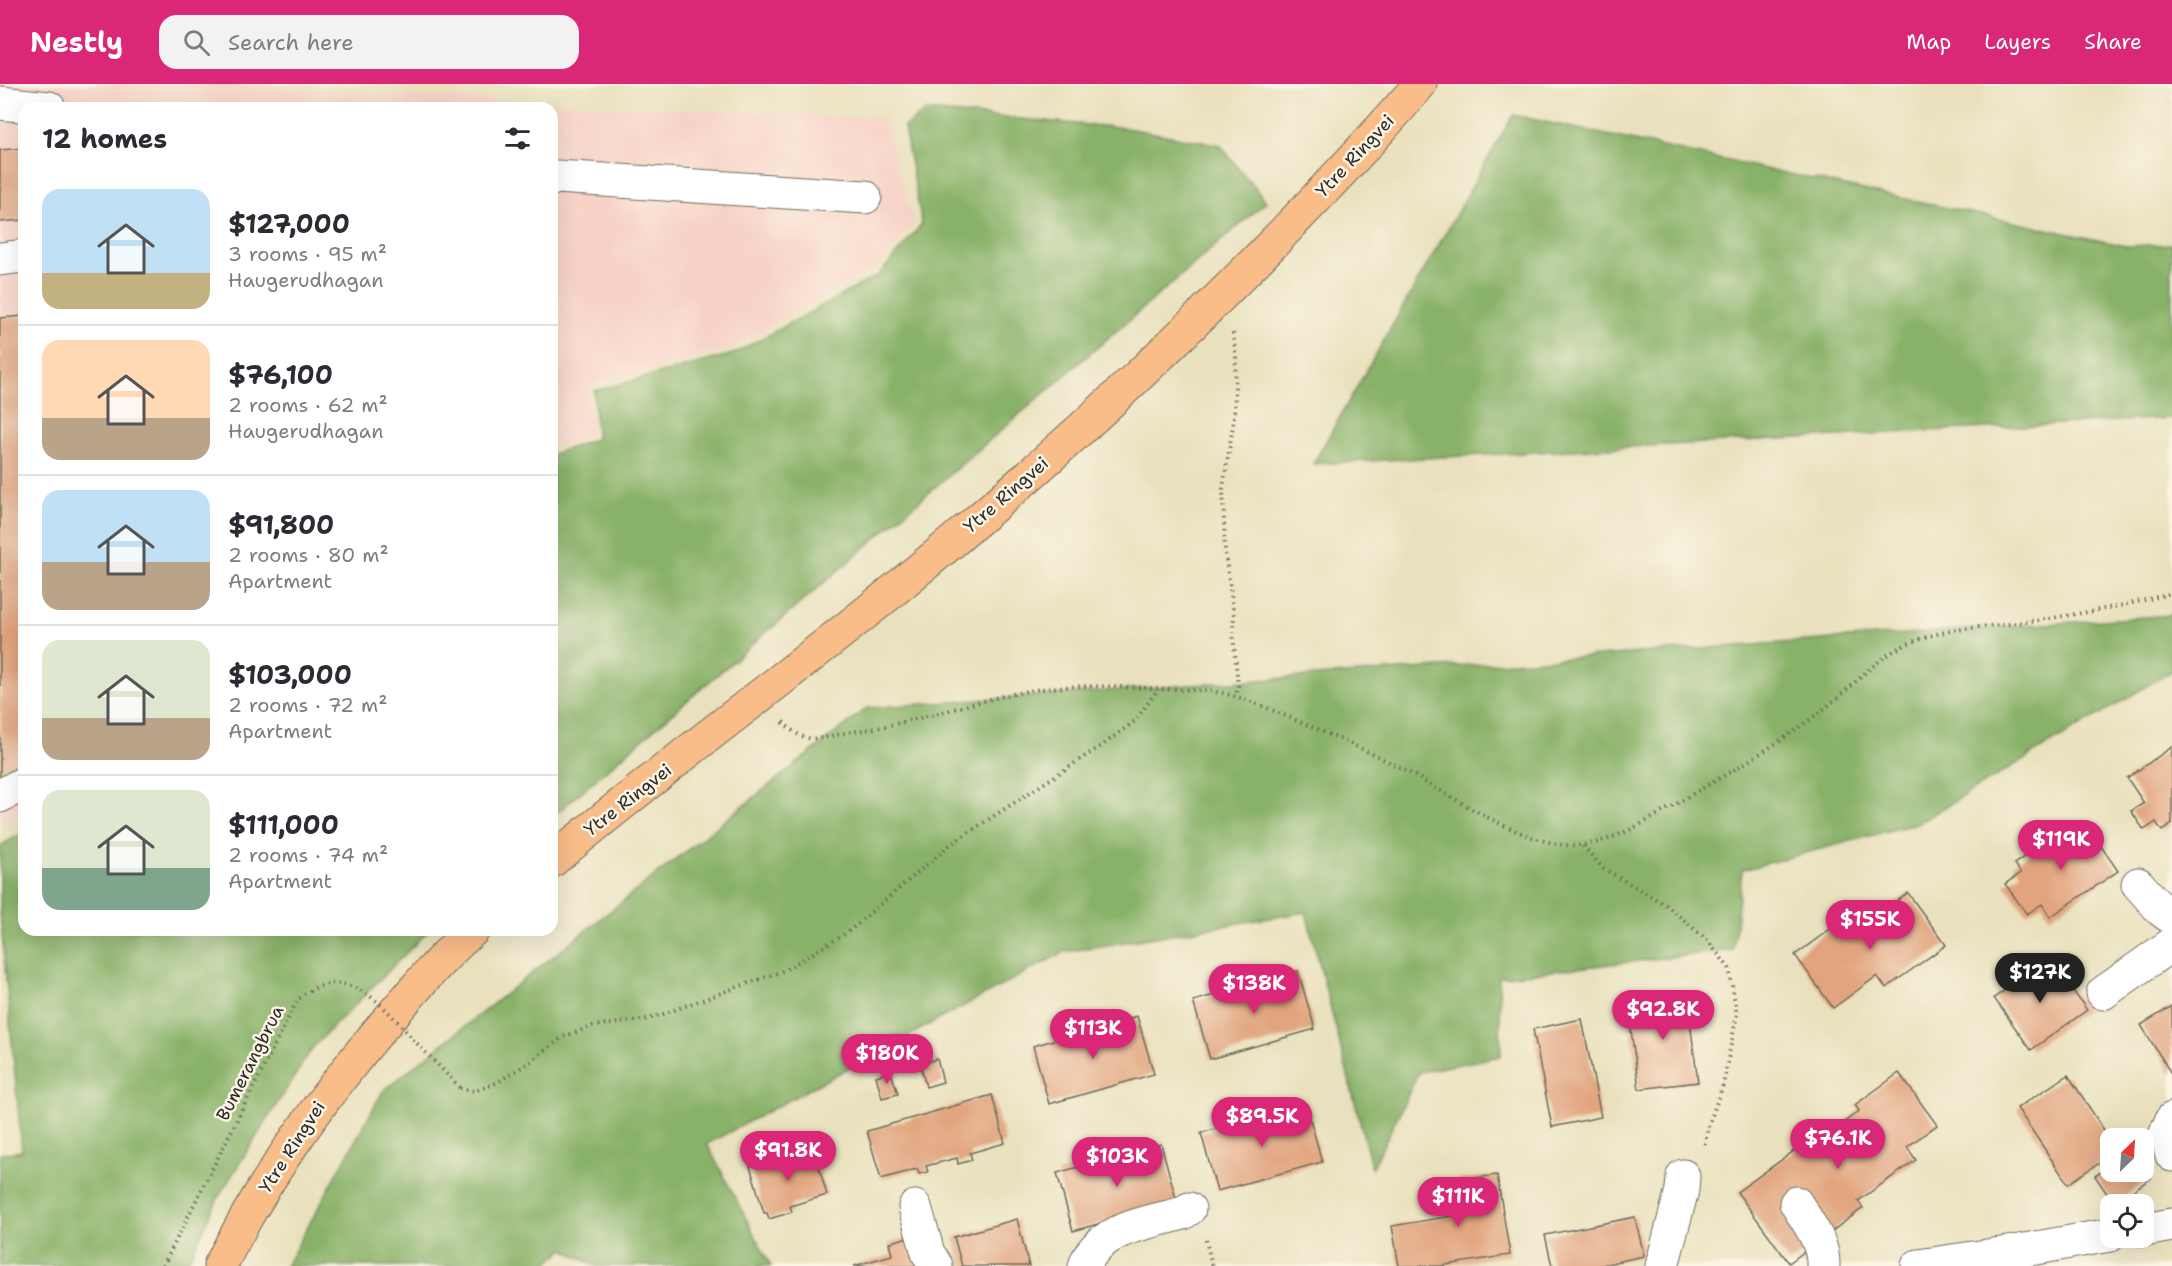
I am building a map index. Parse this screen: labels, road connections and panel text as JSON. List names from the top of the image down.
{
  "streets": {
    "main road": ["Ytre Ringvei"],
    "path": ["Bumerangbrua"]
  },
  "north": "top right",
  "page": {
    "header": "Nestly",
    "search": "Search here",
    "nav": ["Map", "Layers", "Share"],
    "heading": "12 homes",
    "list": [
      {
        "name": "$127,000",
        "note": "3 rooms · 95 m² · Haugerudhagan"
      },
      {
        "name": "$76,100",
        "note": "2 rooms · 62 m² · Haugerudhagan"
      },
      {
        "name": "$91,800",
        "note": "2 rooms · 80 m² · Apartment"
      },
      {
        "name": "$103,000",
        "note": "2 rooms · 72 m² · Apartment"
      },
      {
        "name": "$111,000",
        "note": "2 rooms · 74 m² · Apartment"
      }
    ],
    "price": [
      "$119K",
      "$155K",
      "$127K",
      "$138K",
      "$92.8K",
      "$113K",
      "$180K",
      "$89.5K",
      "$76.1K",
      "$91.8K",
      "$103K",
      "$111K"
    ]
  }
}
